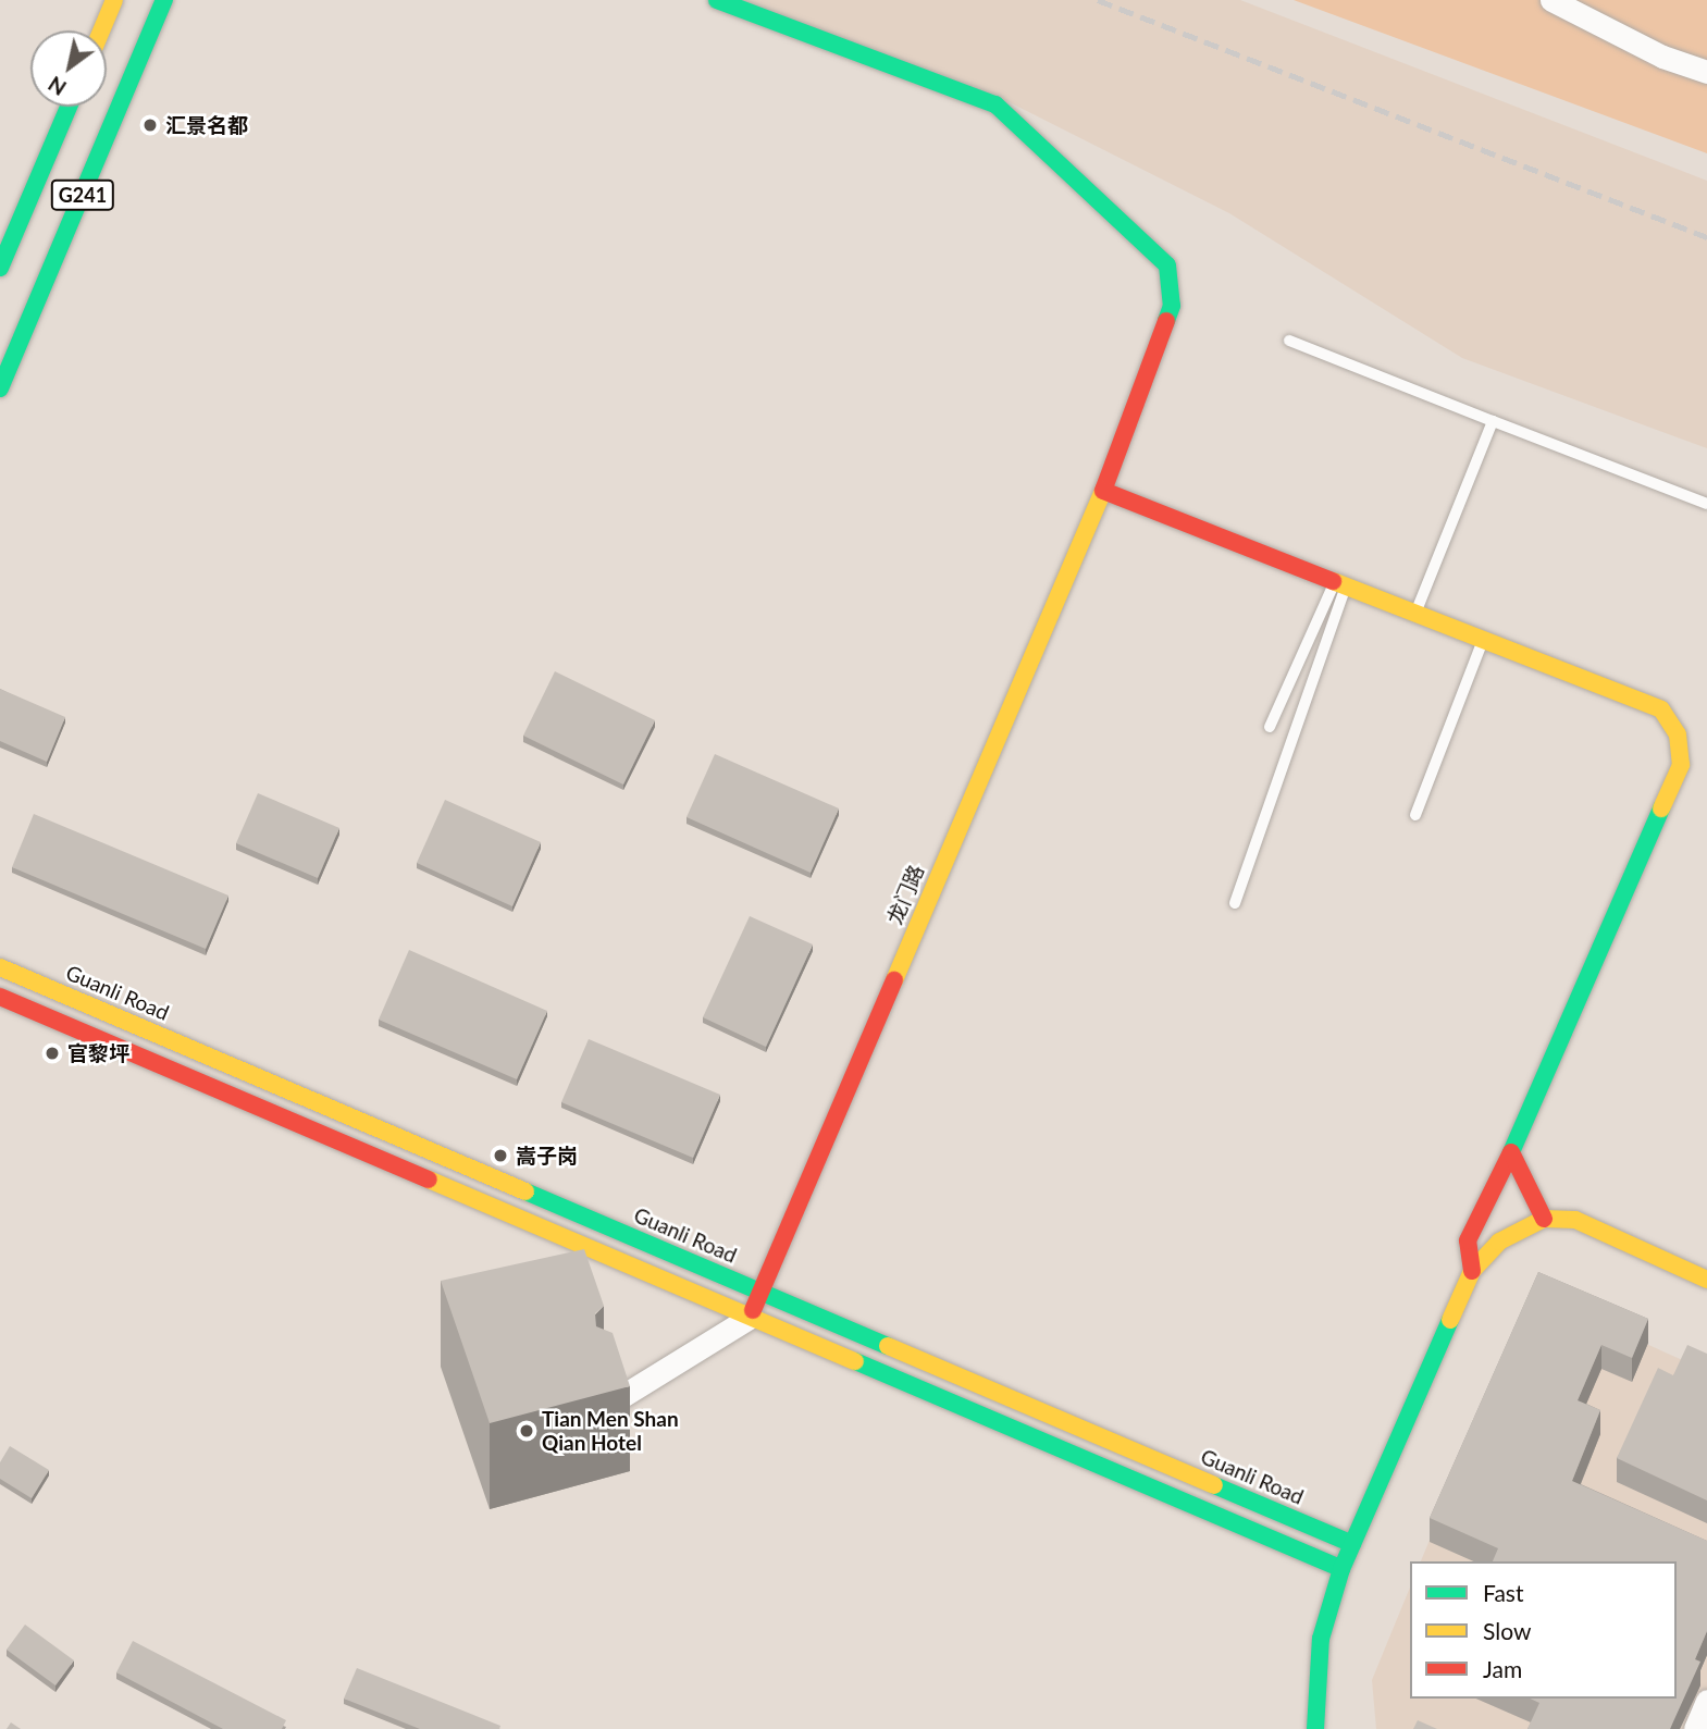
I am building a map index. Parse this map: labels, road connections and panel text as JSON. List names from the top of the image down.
{
  "streets": {
    "main road": ["G241", "龙门路", "Guanli Road"]
  },
  "crossings": [
    ["龙门路", "Guanli Road"]
  ],
  "places": [
    "汇景名都",
    "官黎坪",
    "嵩子岗",
    "Tian Men Shan Qian Hotel"
  ],
  "legend": ["Fast", "Slow", "Jam"],
  "north": "bottom left"
}
